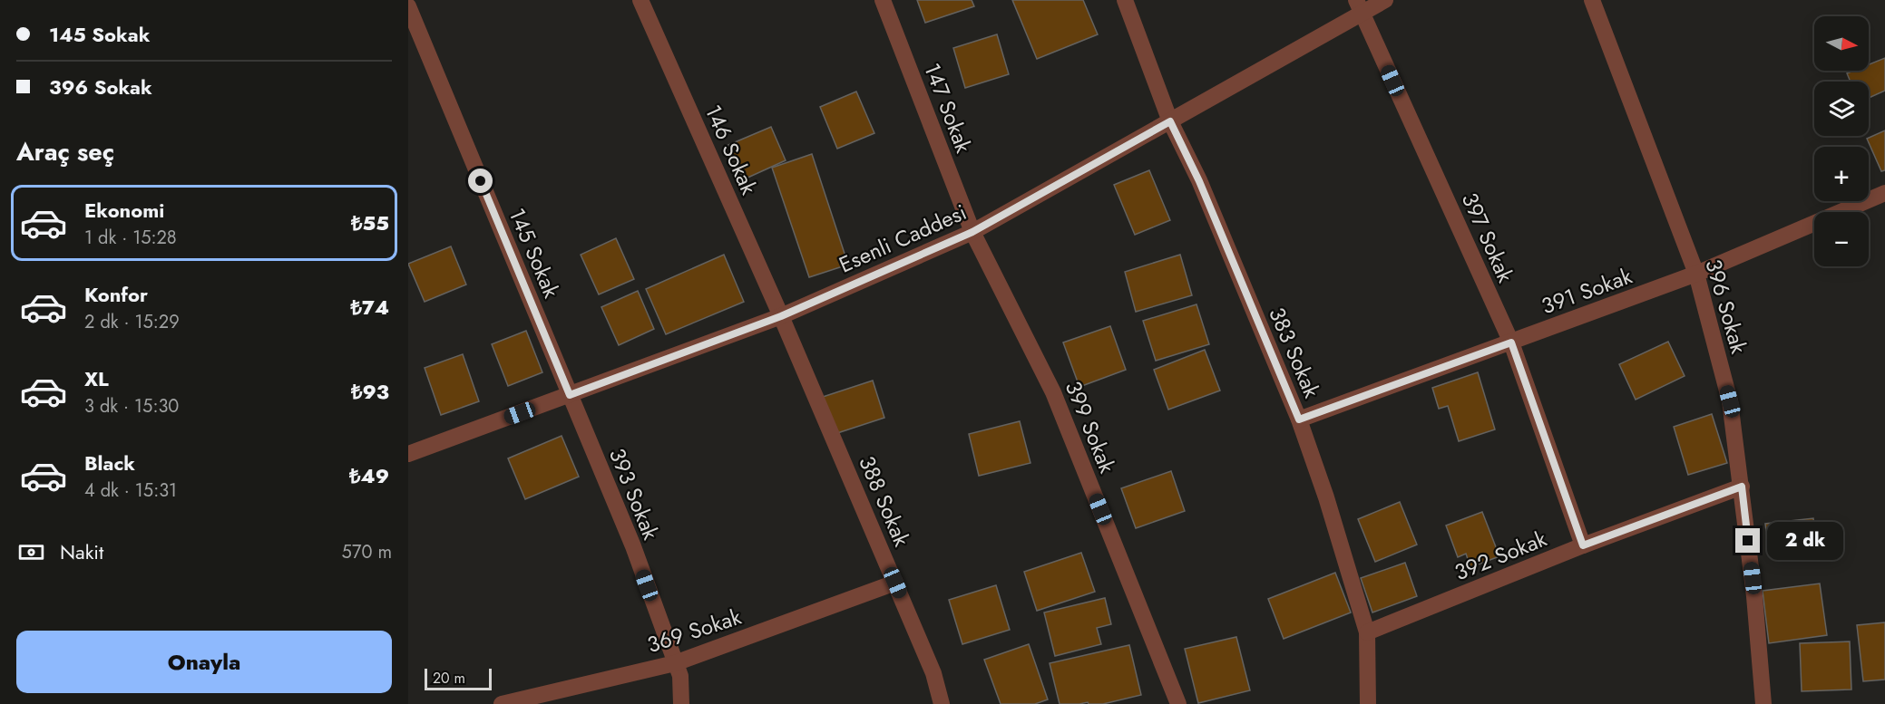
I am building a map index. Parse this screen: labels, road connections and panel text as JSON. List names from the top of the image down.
{
  "streets": {
    "street": [
      "147 Sokak",
      "146 Sokak",
      "397 Sokak",
      "Esenli Caddesi",
      "145 Sokak",
      "391 Sokak",
      "396 Sokak",
      "383 Sokak",
      "399 Sokak",
      "393 Sokak",
      "388 Sokak",
      "392 Sokak",
      "369 Sokak"
    ]
  },
  "crossings": [
    ["147 Sokak", "Esenli Caddesi"],
    ["147 Sokak", "399 Sokak"],
    ["146 Sokak", "Esenli Caddesi"],
    ["146 Sokak", "388 Sokak"],
    ["397 Sokak", "Esenli Caddesi"],
    ["397 Sokak", "391 Sokak"],
    ["397 Sokak", "392 Sokak"],
    ["Esenli Caddesi", "145 Sokak"],
    ["Esenli Caddesi", "383 Sokak"],
    ["Esenli Caddesi", "399 Sokak"],
    ["Esenli Caddesi", "393 Sokak"],
    ["Esenli Caddesi", "388 Sokak"],
    ["145 Sokak", "393 Sokak"],
    ["391 Sokak", "396 Sokak"],
    ["391 Sokak", "383 Sokak"],
    ["396 Sokak", "392 Sokak"],
    ["383 Sokak", "392 Sokak"],
    ["393 Sokak", "369 Sokak"],
    ["388 Sokak", "369 Sokak"]
  ],
  "scale_bar": "20 m",
  "north": "right",
  "page": {
    "banner": ["145 Sokak", "396 Sokak"],
    "map_buttons": ["+", "−"],
    "heading": "Araç seç",
    "list": [
      {
        "name": "Ekonomi",
        "note": "1 dk · 15:28",
        "value": "₺55"
      },
      {
        "name": "Konfor",
        "note": "2 dk · 15:29",
        "value": "₺74"
      },
      {
        "name": "XL",
        "note": "3 dk · 15:30",
        "value": "₺93"
      },
      {
        "name": "Black",
        "note": "4 dk · 15:31",
        "value": "₺49"
      }
    ],
    "pay": ["Nakit", "570 m"],
    "bubble": "2 dk",
    "buttons": "Onayla",
    "scale": "20 m"
  }
}
